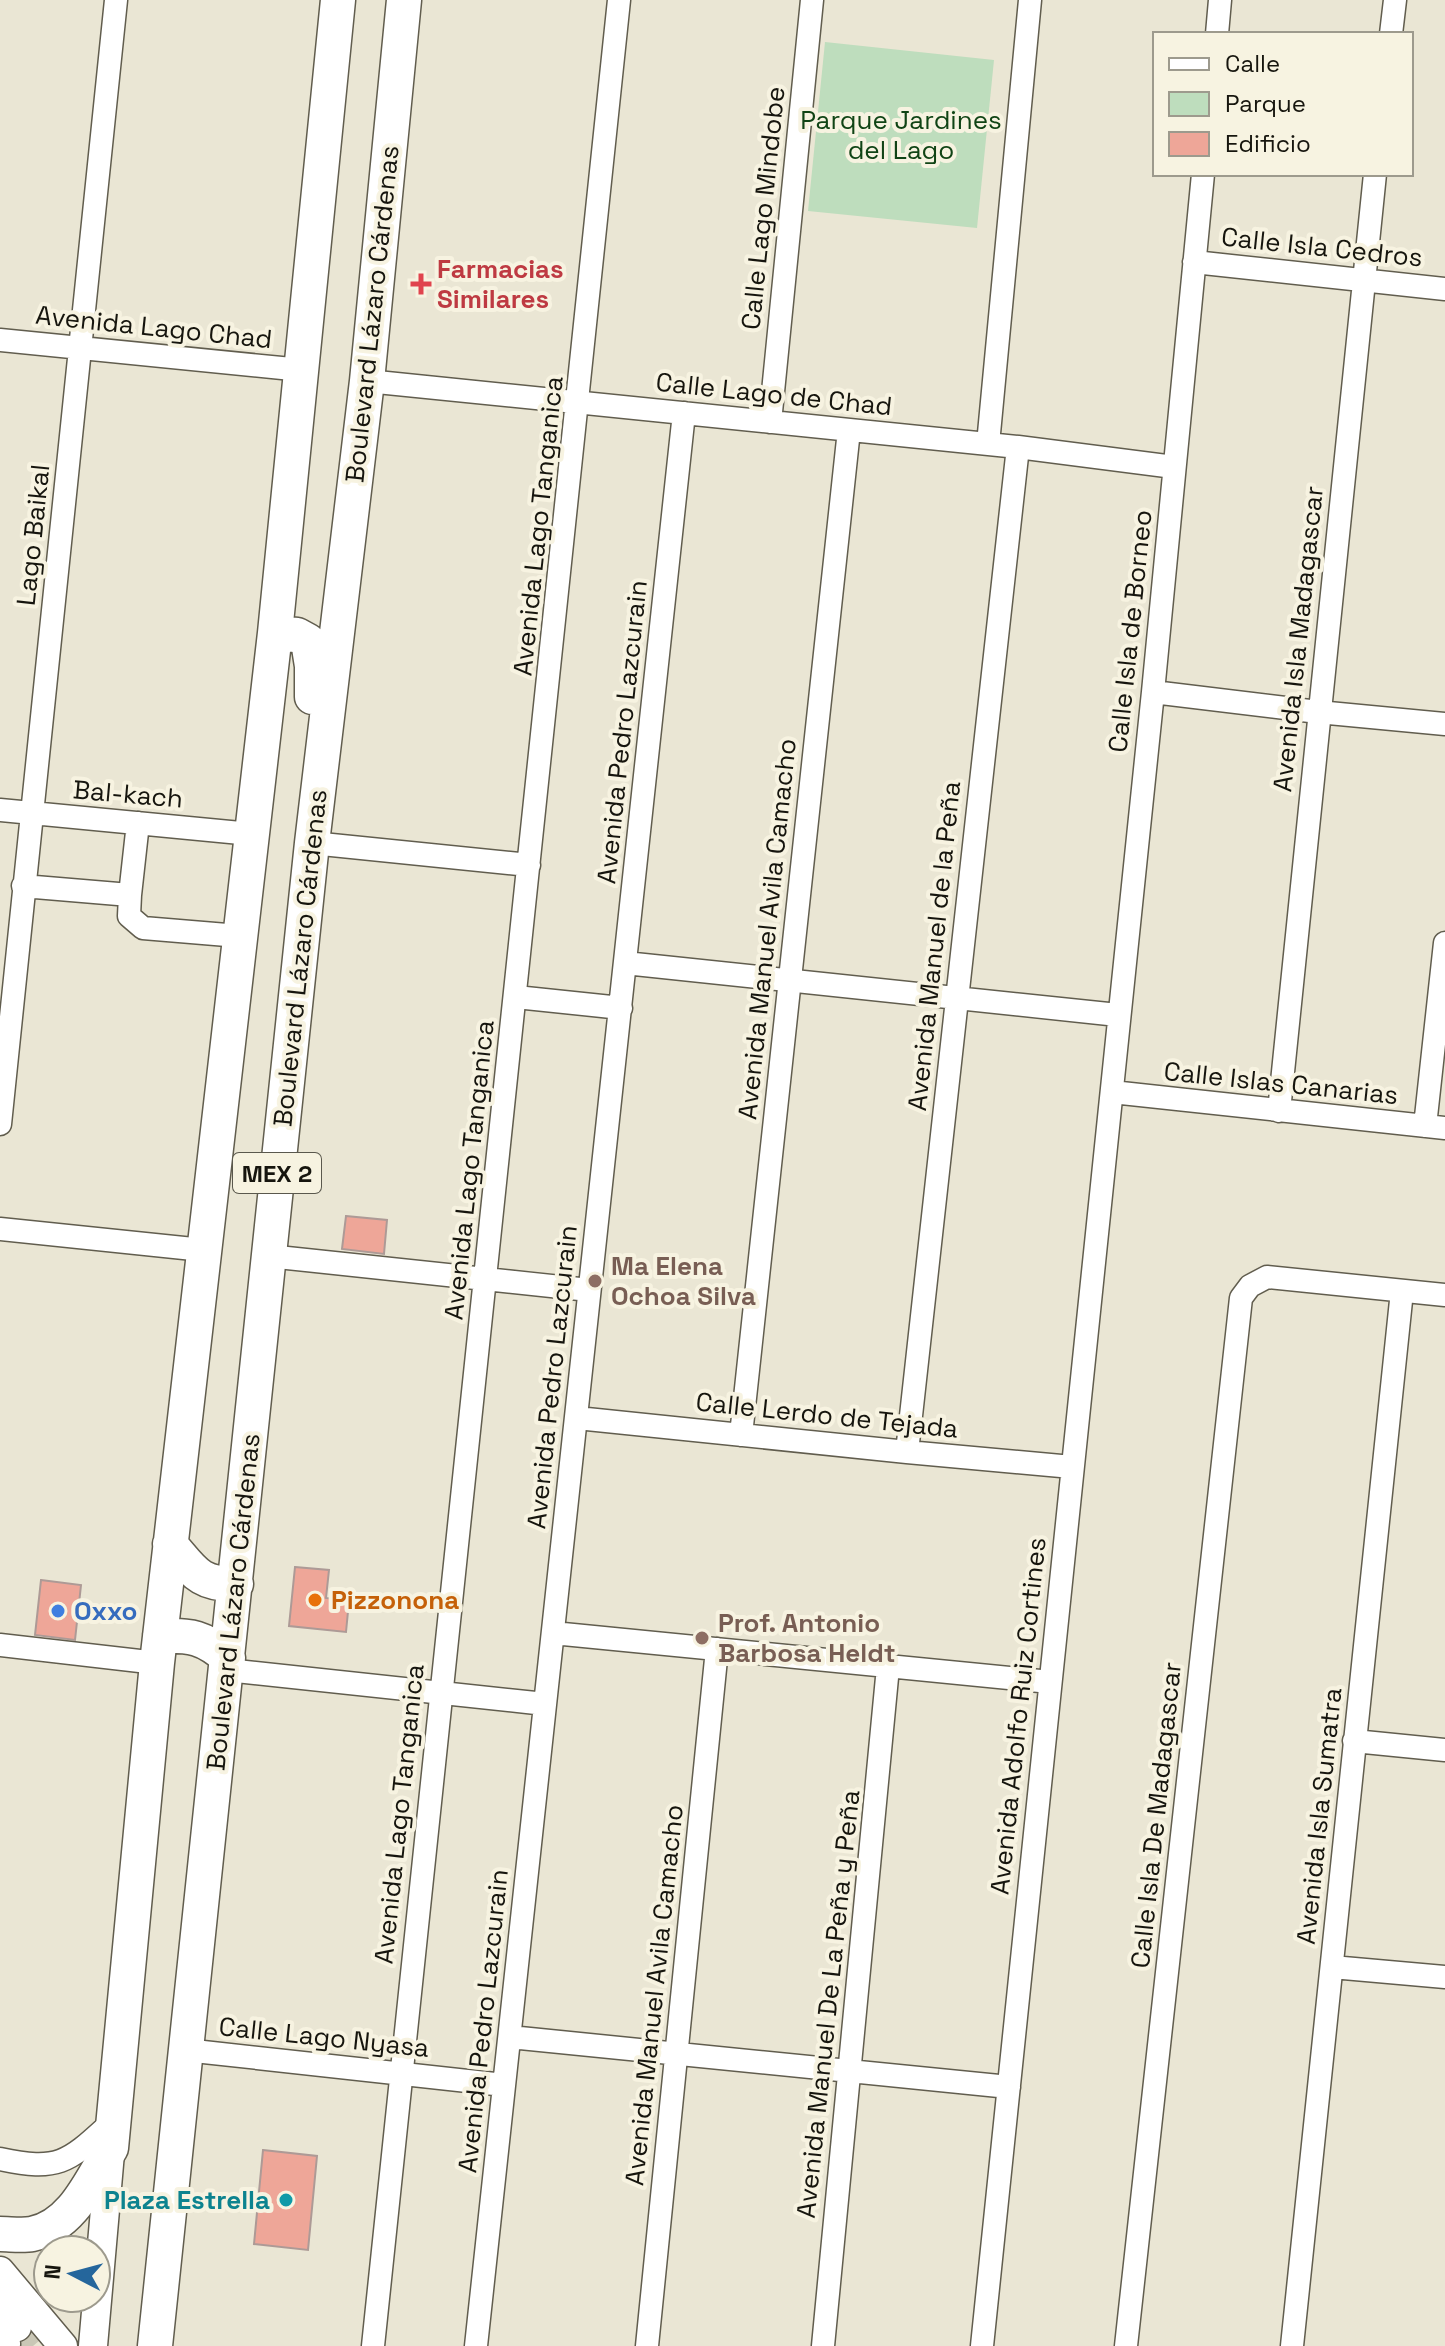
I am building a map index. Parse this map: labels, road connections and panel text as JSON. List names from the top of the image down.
{
  "streets": {
    "highway": ["Boulevard Lázaro Cárdenas", "MEX 2"],
    "street": [
      "Calle Lago Mindobe",
      "Calle Isla Cedros",
      "Avenida Lago Chad",
      "Calle Lago de Chad",
      "Avenida Lago Tanganica",
      "Lago Baikal",
      "Calle Isla de Borneo",
      "Avenida Isla Madagascar",
      "Avenida Pedro Lazcurain",
      "Bal-kach",
      "Avenida Manuel Avila Camacho",
      "Avenida Manuel de la Peña",
      "Calle Islas Canarias",
      "Calle Lerdo de Tejada",
      "Avenida Adolfo Ruiz Cortines",
      "Calle Isla De Madagascar",
      "Avenida Isla Sumatra",
      "Avenida Manuel De La Peña y Peña",
      "Calle Lago Nyasa"
    ]
  },
  "crossings": [
    ["Calle Lago Mindobe", "Calle Lago de Chad"],
    ["Calle Isla Cedros", "Calle Isla de Borneo"],
    ["Calle Isla Cedros", "Avenida Isla Madagascar"],
    ["Boulevard Lázaro Cárdenas", "Calle Lago de Chad"],
    ["Boulevard Lázaro Cárdenas", "Calle Lago Nyasa"],
    ["Avenida Lago Chad", "Lago Baikal"],
    ["Avenida Lago Chad", "MEX 2"],
    ["Calle Lago de Chad", "Avenida Lago Tanganica"],
    ["Calle Lago de Chad", "Calle Isla de Borneo"],
    ["Calle Lago de Chad", "Avenida Pedro Lazcurain"],
    ["Calle Lago de Chad", "Avenida Manuel Avila Camacho"],
    ["Calle Lago de Chad", "Avenida Manuel de la Peña"],
    ["Avenida Lago Tanganica", "Calle Lago Nyasa"],
    ["Lago Baikal", "Bal-kach"],
    ["Calle Isla de Borneo", "Calle Islas Canarias"],
    ["Calle Isla de Borneo", "Avenida Adolfo Ruiz Cortines"],
    ["Avenida Isla Madagascar", "Calle Islas Canarias"],
    ["Avenida Pedro Lazcurain", "Calle Lerdo de Tejada"],
    ["Avenida Pedro Lazcurain", "Calle Lago Nyasa"],
    ["Bal-kach", "MEX 2"],
    ["Avenida Manuel Avila Camacho", "Calle Lerdo de Tejada"],
    ["Avenida Manuel de la Peña", "Calle Lerdo de Tejada"],
    ["Calle Islas Canarias", "Avenida Adolfo Ruiz Cortines"],
    ["Calle Lerdo de Tejada", "Avenida Adolfo Ruiz Cortines"],
    ["Calle Isla De Madagascar", "Avenida Isla Sumatra"]
  ],
  "parks": ["Parque Jardines del Lago"],
  "places": {
    "health": ["Farmacias Similares"],
    "other": [
      "Ma Elena Ochoa Silva",
      "Pizzonona",
      "Oxxo",
      "Prof. Antonio Barbosa Heldt",
      "Plaza Estrella"
    ]
  },
  "legend": ["Calle", "Parque", "Edificio"],
  "north": "left"
}
